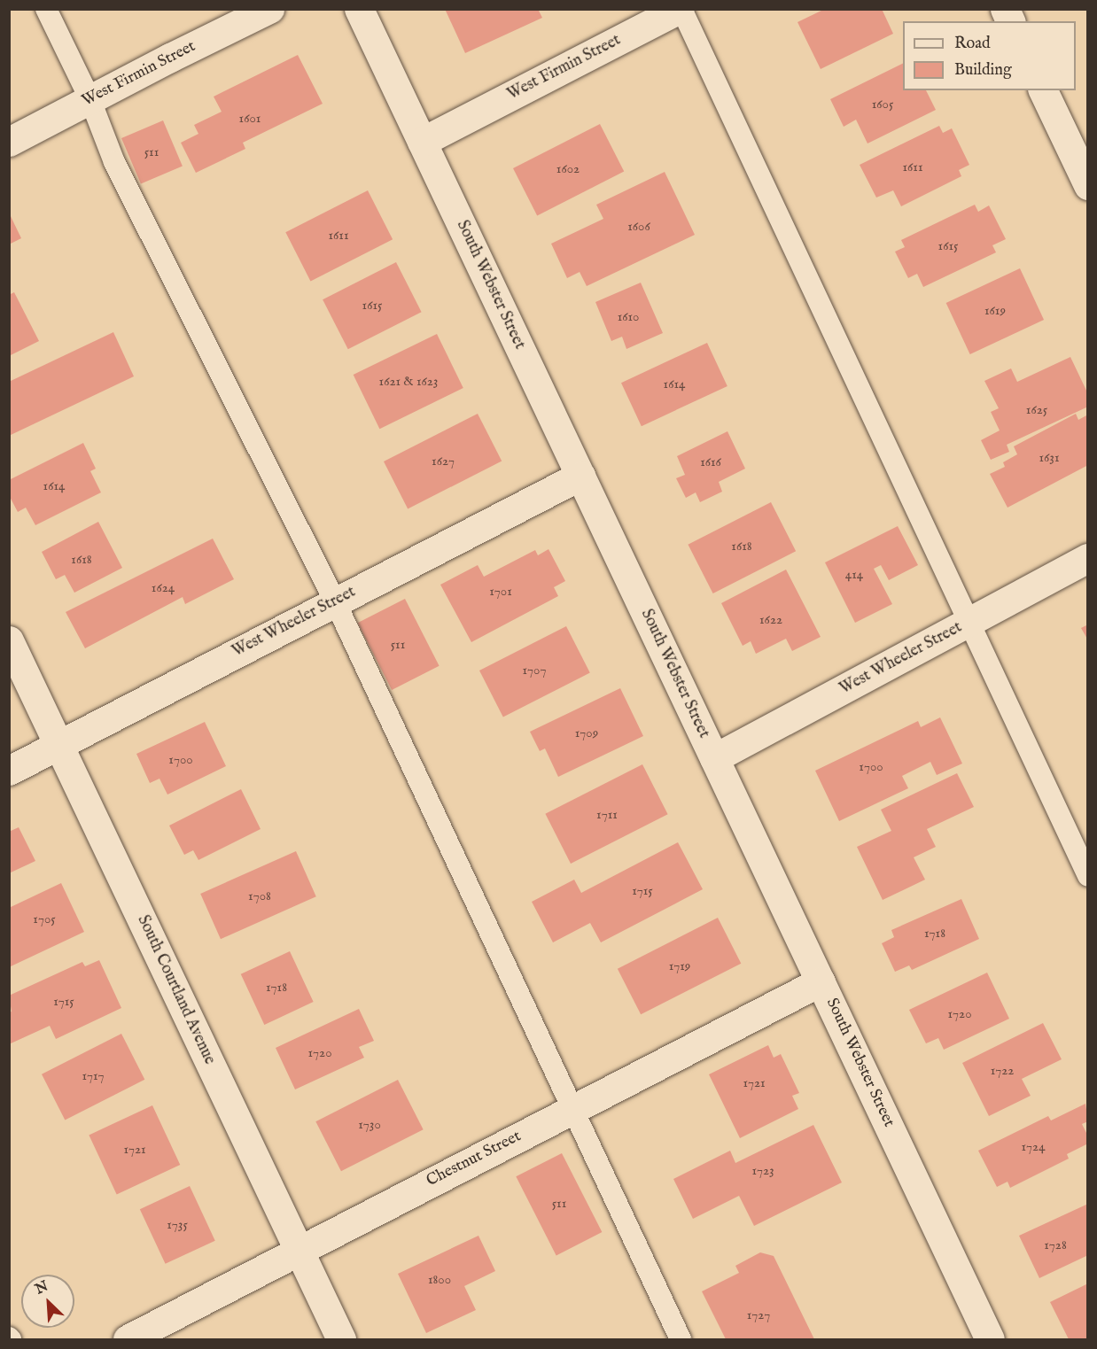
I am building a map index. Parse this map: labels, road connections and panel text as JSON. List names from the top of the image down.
{
  "streets": {
    "street": [
      "West Firmin Street",
      "South Webster Street",
      "West Wheeler Street",
      "South Courtland Avenue",
      "Chestnut Street"
    ]
  },
  "crossings": [
    ["West Firmin Street", "South Webster Street"],
    ["South Webster Street", "West Wheeler Street"],
    ["South Webster Street", "Chestnut Street"],
    ["West Wheeler Street", "South Courtland Avenue"],
    ["South Courtland Avenue", "Chestnut Street"]
  ],
  "house_numbers": [
    "1605",
    "1601",
    "511",
    "1611",
    "1602",
    "1606",
    "1611",
    "1615",
    "1615",
    "1619",
    "1610",
    "1621 & 1623",
    "1614",
    "1625",
    "1631",
    "1627",
    "1616",
    "1614",
    "1618",
    "1618",
    "414",
    "1624",
    "1701",
    "1622",
    "511",
    "1707",
    "1709",
    "1700",
    "1700",
    "1711",
    "1715",
    "1708",
    "1705",
    "1718",
    "1719",
    "1718",
    "1715",
    "1720",
    "1720",
    "1722",
    "1717",
    "1721",
    "1730",
    "1724",
    "1721",
    "1723",
    "511",
    "1735",
    "1728",
    "1800",
    "1727"
  ],
  "legend": ["Road", "Building"],
  "north": "top left"
}
